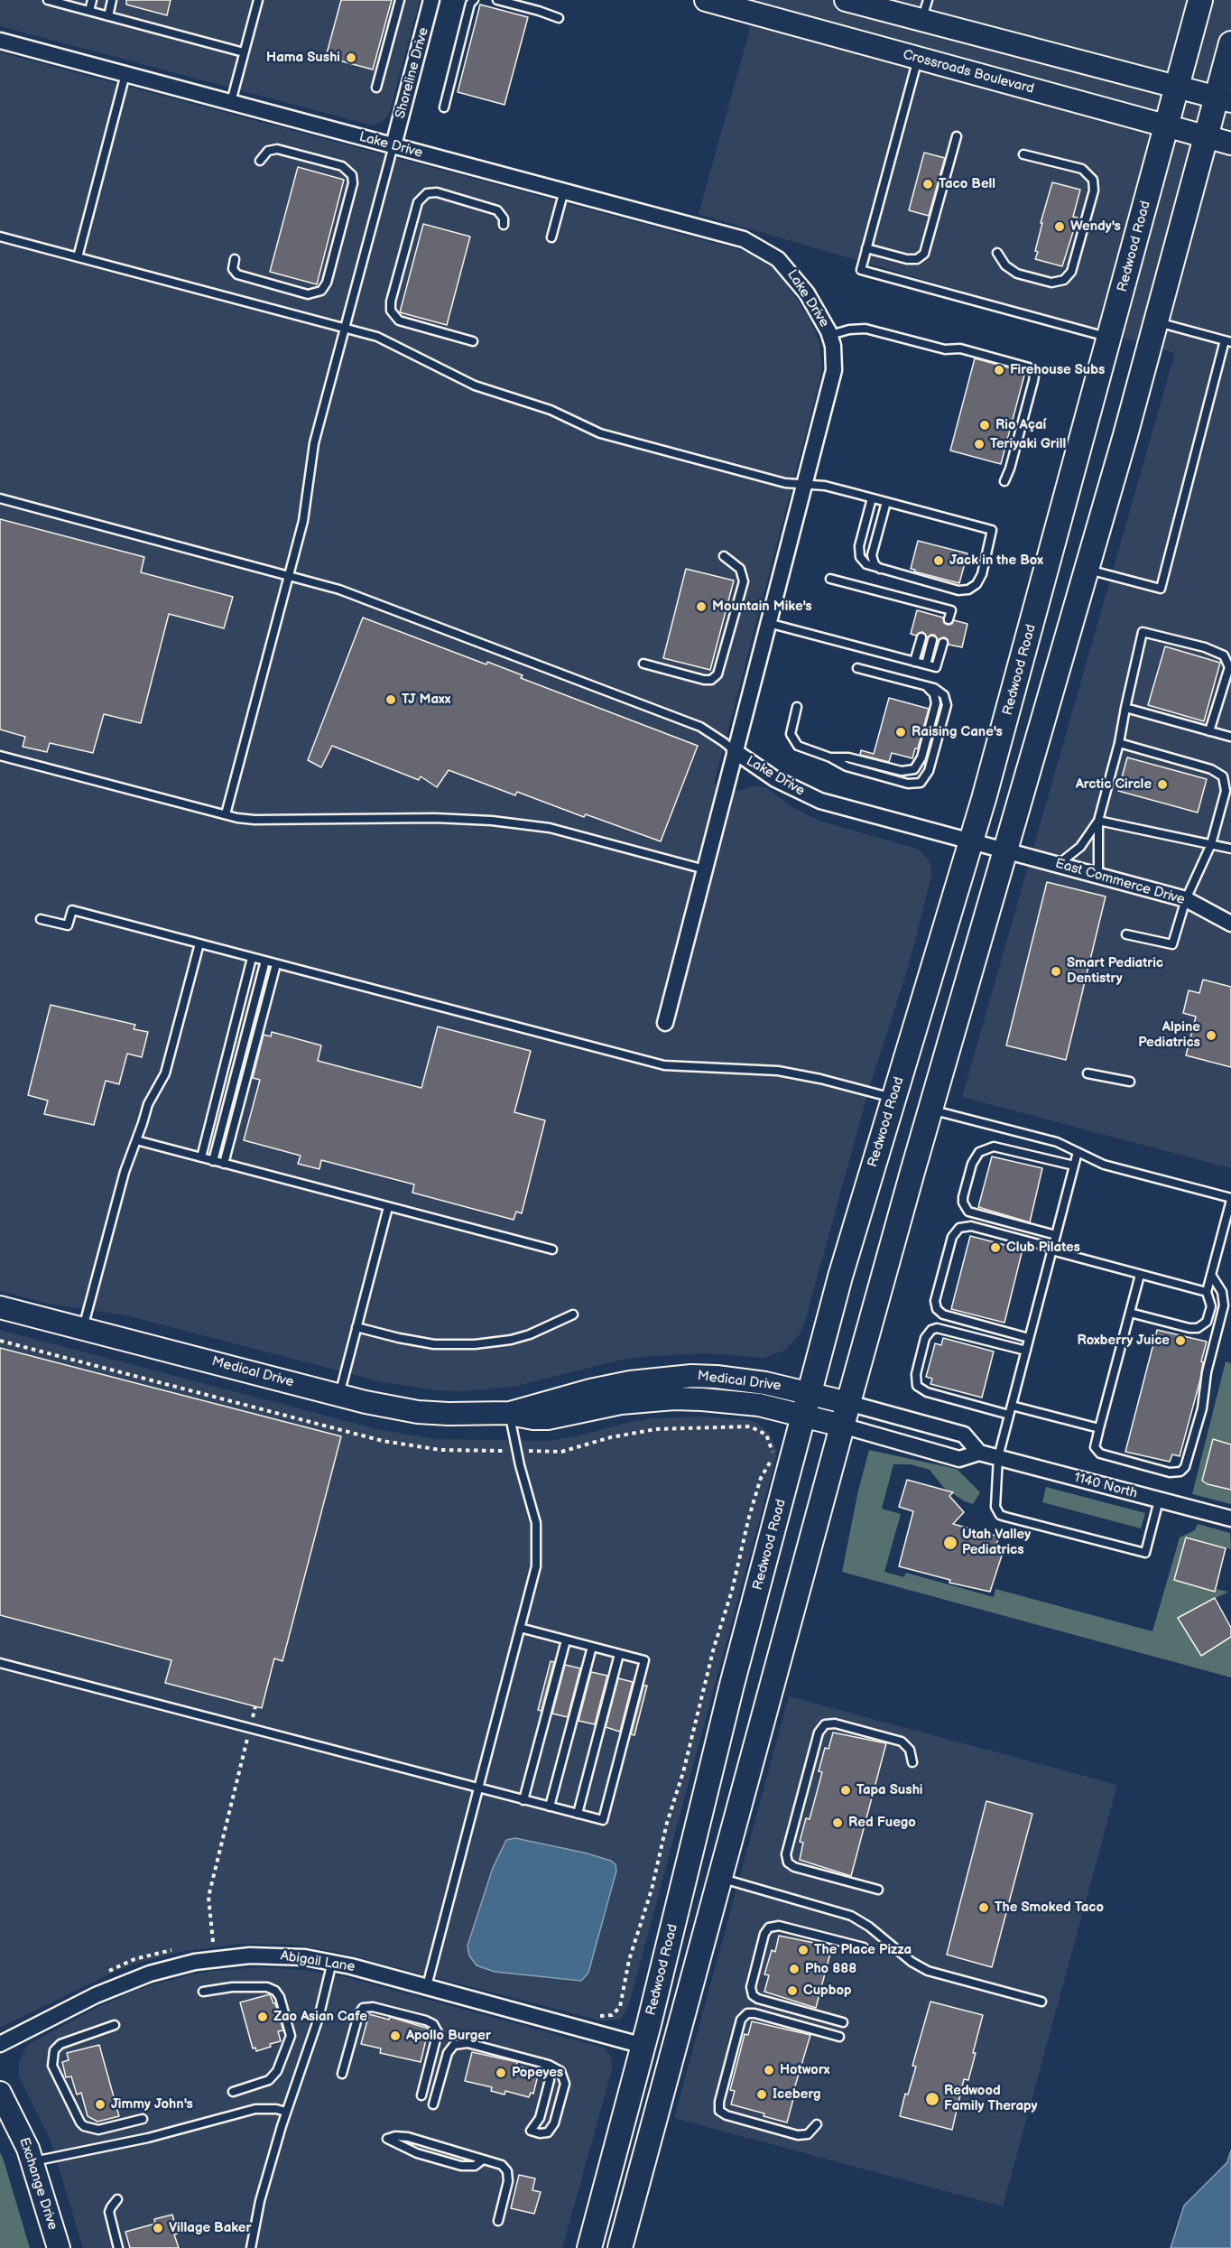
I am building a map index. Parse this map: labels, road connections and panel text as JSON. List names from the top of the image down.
{
  "streets": {
    "main road": ["Redwood Road"],
    "street": [
      "Crossroads Boulevard",
      "Shoreline Drive",
      "Lake Drive",
      "East Commerce Drive",
      "Medical Drive",
      "1140 North",
      "Abigail Lane",
      "Exchange Drive"
    ]
  },
  "crossings": [
    ["Crossroads Boulevard", "Redwood Road"],
    ["Shoreline Drive", "Lake Drive"],
    ["Lake Drive", "Redwood Road"],
    ["Lake Drive", "East Commerce Drive"],
    ["Redwood Road", "Medical Drive"],
    ["Redwood Road", "1140 North"],
    ["Redwood Road", "Abigail Lane"],
    ["Medical Drive", "1140 North"]
  ],
  "places": [
    "Hama Sushi",
    "Taco Bell",
    "Wendy's",
    "Firehouse Subs",
    "Rio Açaí",
    "Teriyaki Grill",
    "Jack in the Box",
    "Mountain Mike's",
    "TJ Maxx",
    "Raising Cane's",
    "Arctic Circle",
    "Smart Pediatric Dentistry",
    "Alpine Pediatrics",
    "Club Pilates",
    "Roxberry Juice",
    "Utah Valley Pediatrics",
    "Tapa Sushi",
    "Red Fuego",
    "The Smoked Taco",
    "The Place Pizza",
    "Pho 888",
    "Cupbop",
    "Zao Asian Cafe",
    "Apollo Burger",
    "Hotworx",
    "Popeyes",
    "Iceberg",
    "Redwood Family Therapy",
    "Jimmy John's",
    "Village Baker"
  ]
}
